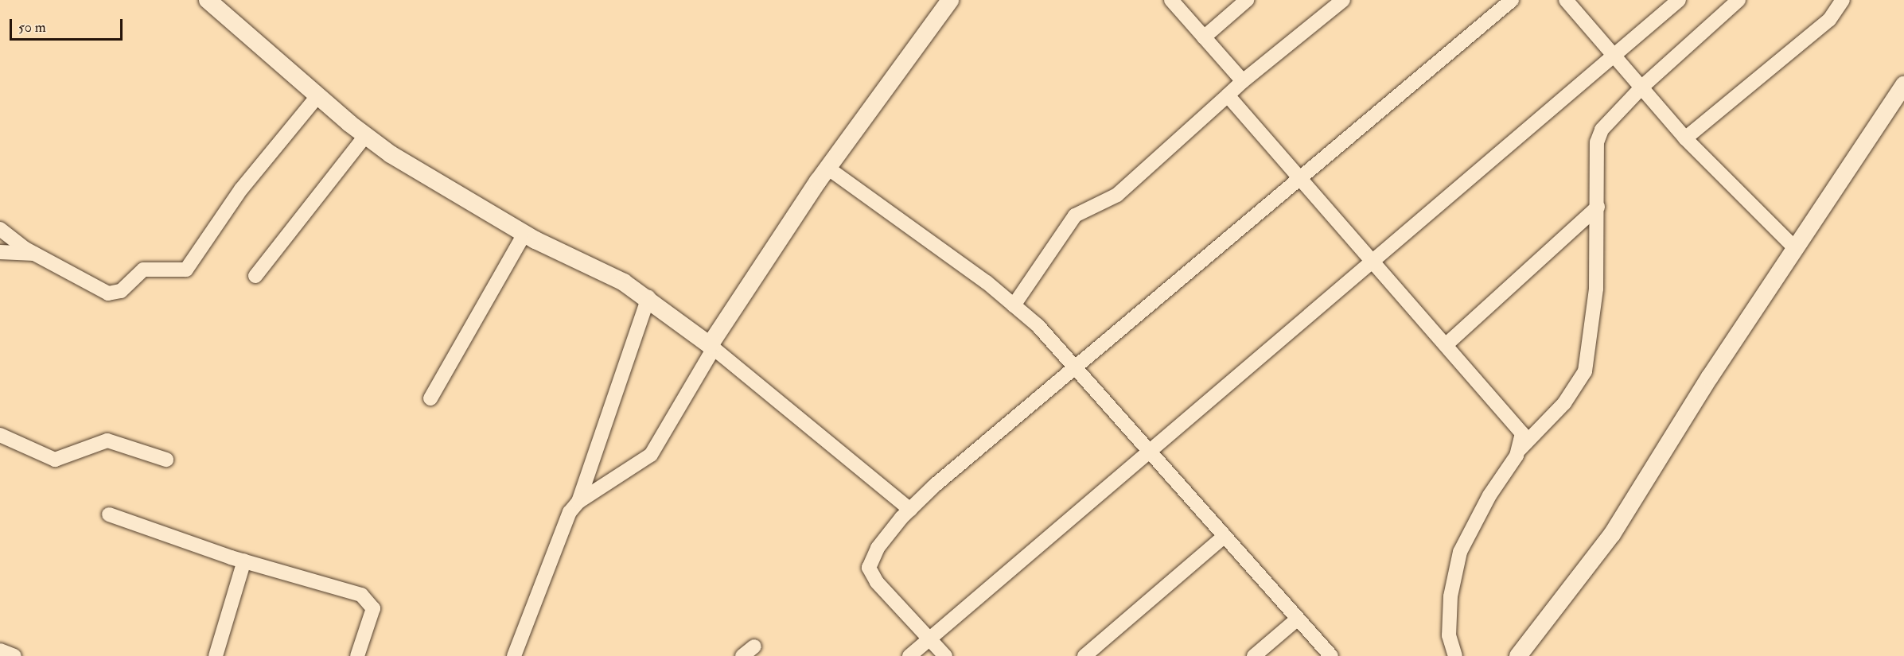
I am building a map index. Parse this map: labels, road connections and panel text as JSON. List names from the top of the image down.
{
  "scale_bar": "50 m"
}
